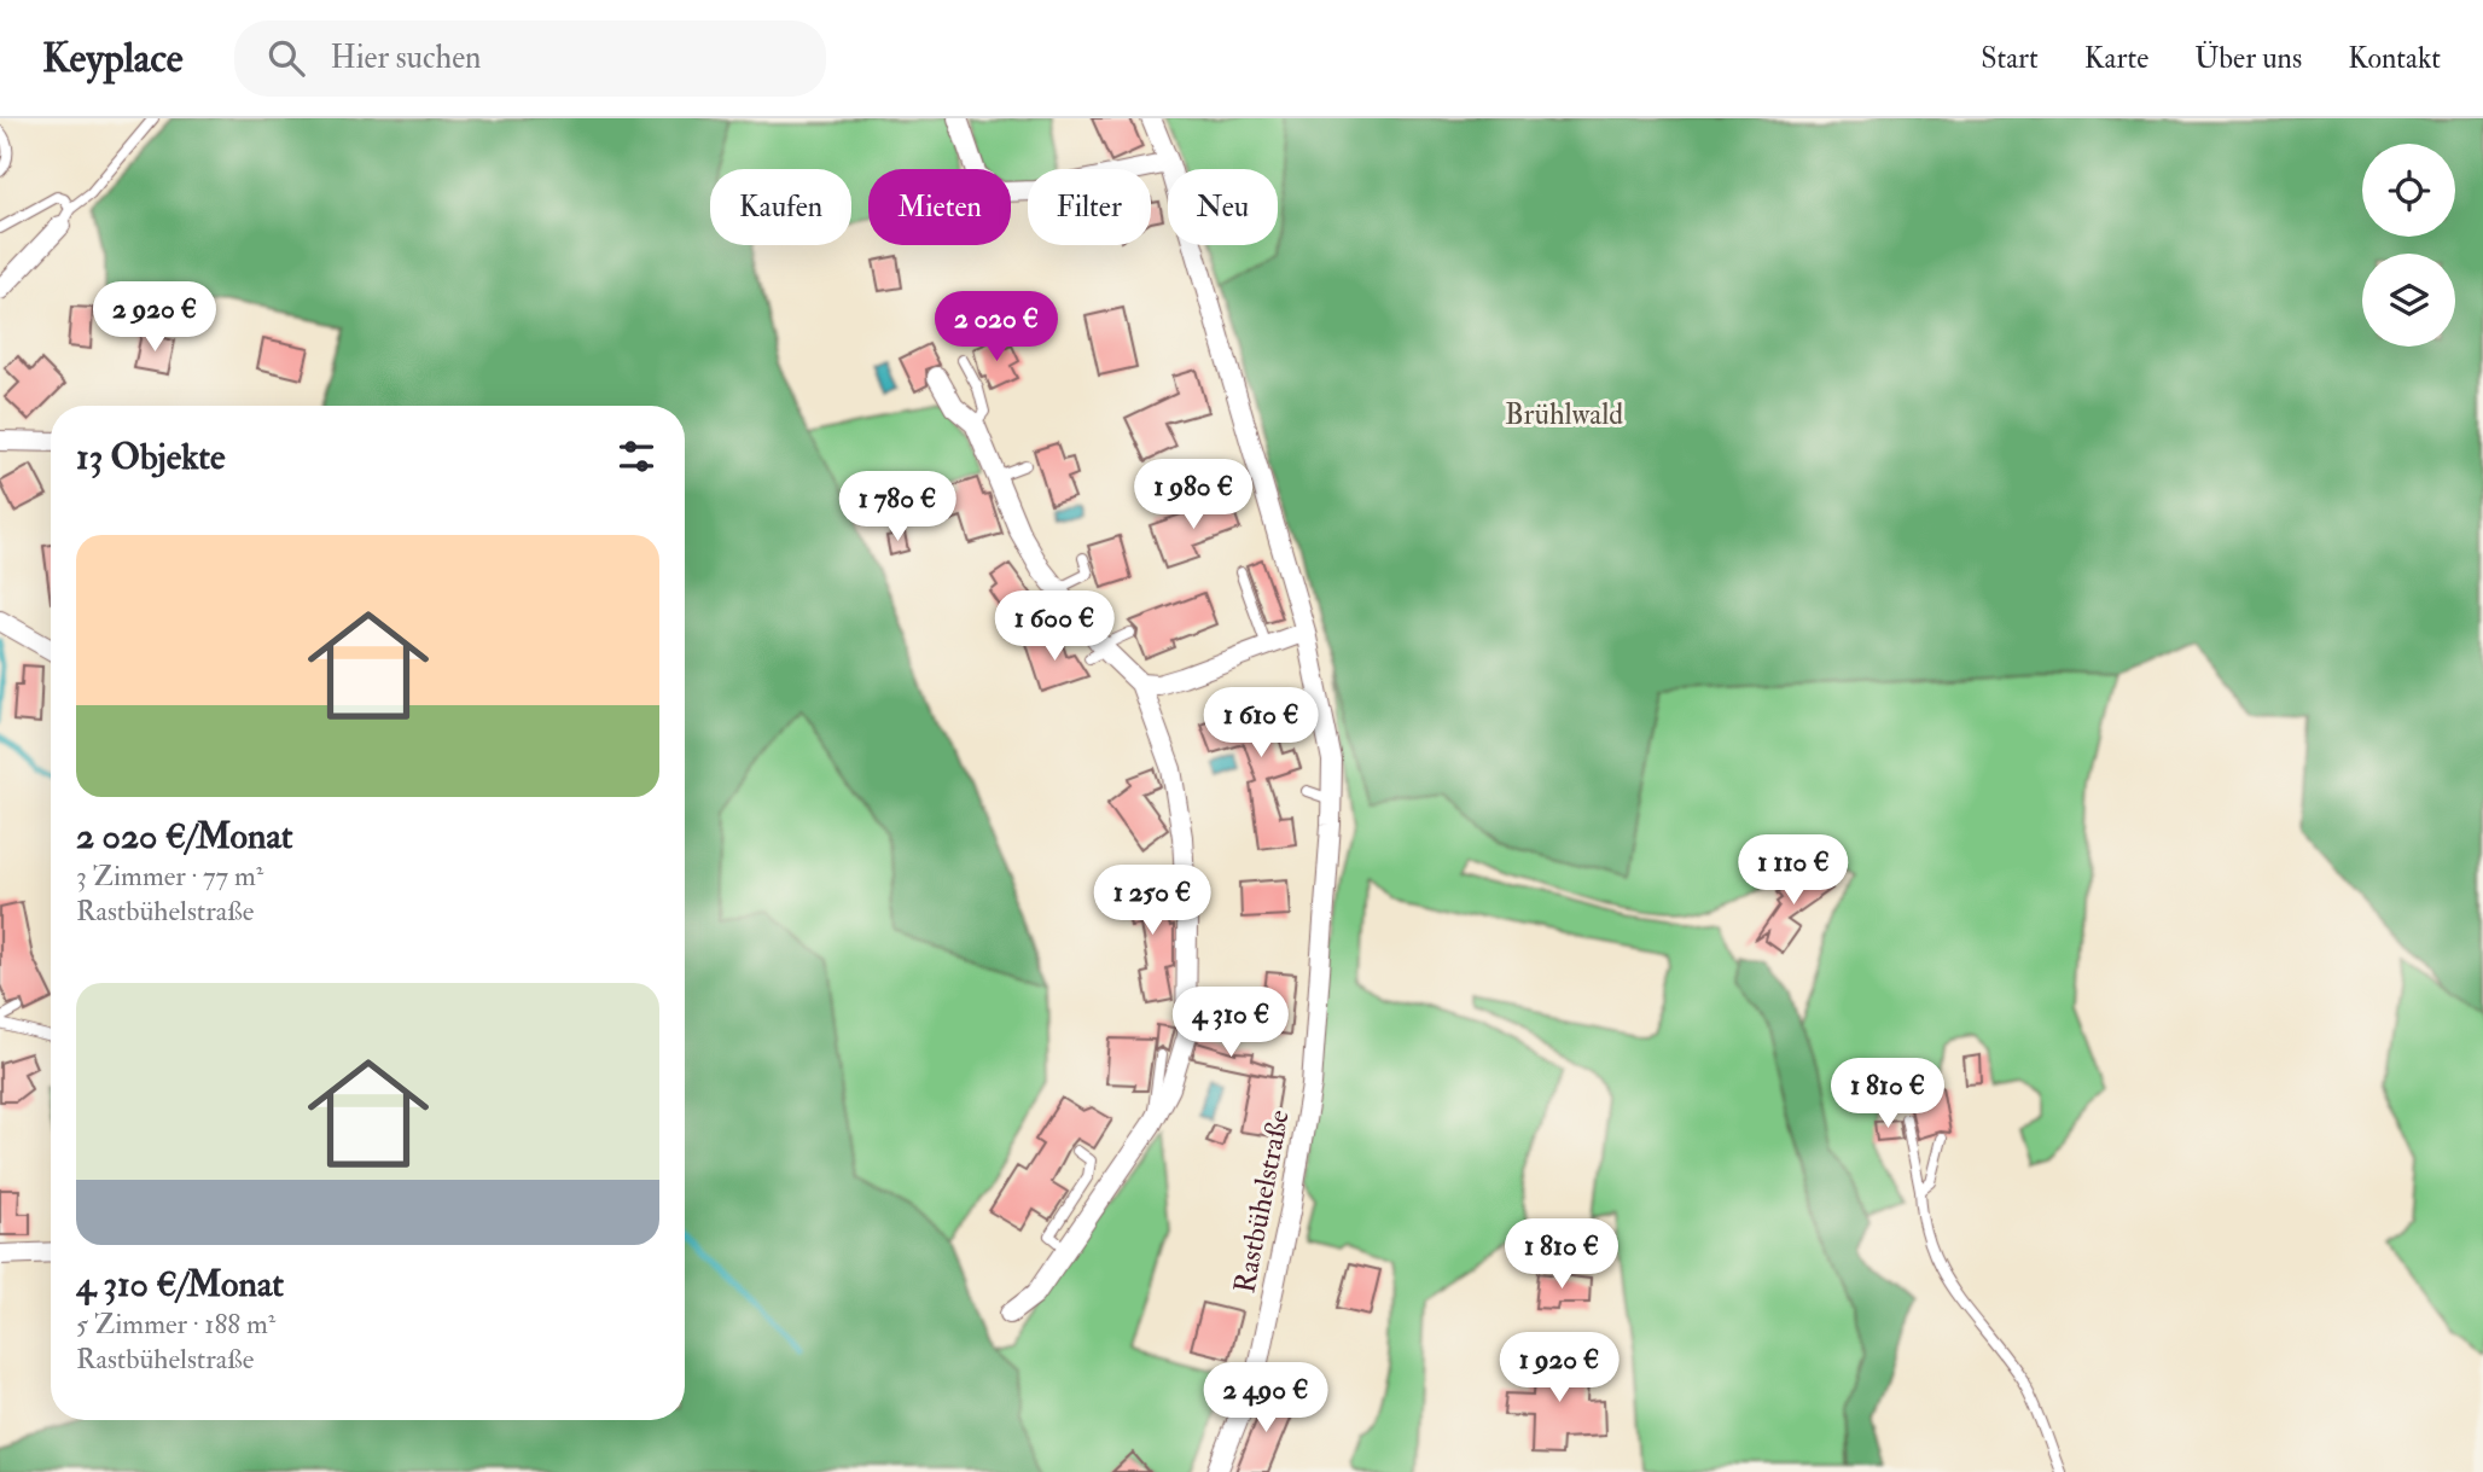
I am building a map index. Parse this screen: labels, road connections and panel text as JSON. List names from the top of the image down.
{
  "streets": {
    "street": ["Rastbühelstraße"]
  },
  "parks": ["Brühlwald"],
  "page": {
    "header": "Keyplace",
    "search": "Hier suchen",
    "nav": [
      "Start",
      "Karte",
      "Über uns",
      "Kontakt"
    ],
    "chip": [
      "Kaufen",
      "Mieten",
      "Filter",
      "Neu"
    ],
    "price": [
      "2 920 €",
      "2 020 €",
      "1 980 €",
      "1 780 €",
      "1 600 €",
      "1 610 €",
      "1 110 €",
      "1 250 €",
      "4 310 €",
      "1 810 €",
      "1 810 €",
      "1 920 €",
      "2 490 €"
    ],
    "heading": "13 Objekte",
    "list": [
      {
        "name": "2 020 €/Monat",
        "note": "3 Zimmer · 77 m² · Rastbühelstraße"
      },
      {
        "name": "4 310 €/Monat",
        "note": "5 Zimmer · 188 m² · Rastbühelstraße"
      }
    ]
  }
}
